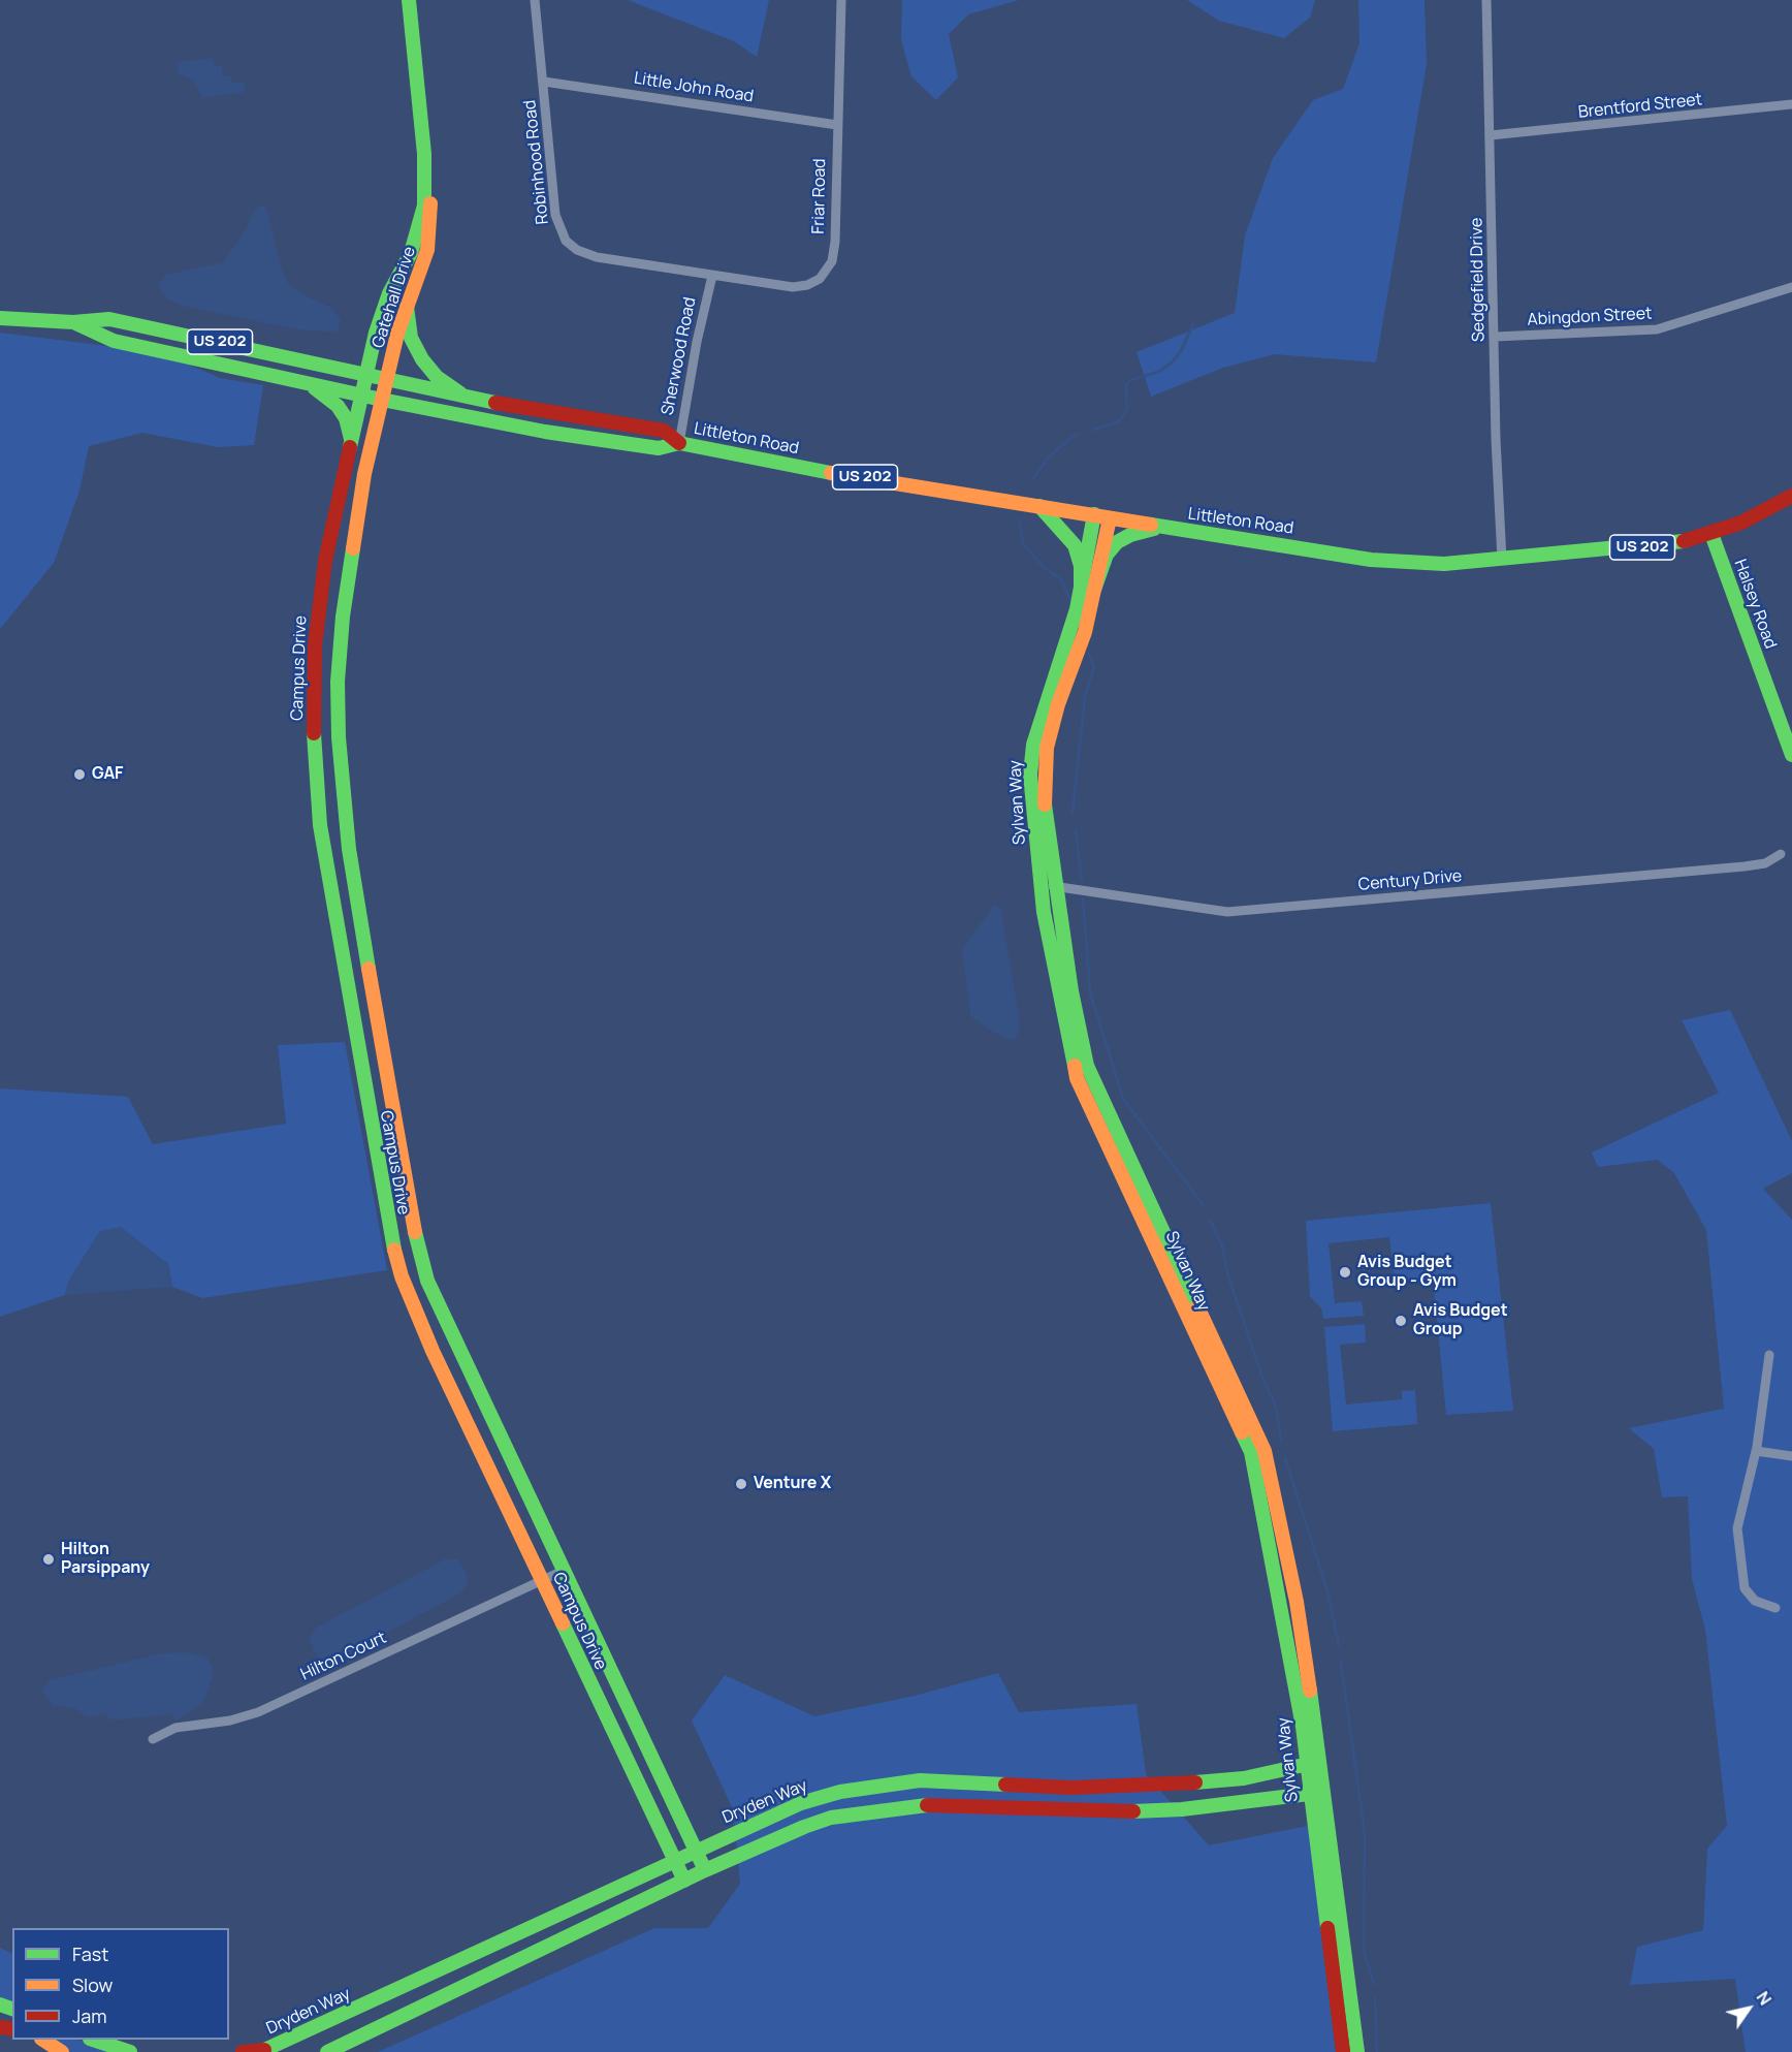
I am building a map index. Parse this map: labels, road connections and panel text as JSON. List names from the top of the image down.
{
  "streets": {
    "main road": [
      "Gatehall Drive",
      "US 202",
      "Littleton Road",
      "Halsey Road",
      "Campus Drive",
      "Sylvan Way",
      "Dryden Way"
    ],
    "street": [
      "Little John Road",
      "Brentford Street",
      "Robinhood Road",
      "Friar Road",
      "Sedgefield Drive",
      "Abingdon Street",
      "Sherwood Road",
      "Century Drive",
      "Hilton Court"
    ]
  },
  "crossings": [
    ["Little John Road", "Robinhood Road"],
    ["Little John Road", "Friar Road"],
    ["Brentford Street", "Sedgefield Drive"],
    ["Robinhood Road", "Friar Road"],
    ["Robinhood Road", "Sherwood Road"],
    ["Friar Road", "Sherwood Road"],
    ["Sedgefield Drive", "Abingdon Street"],
    ["Sedgefield Drive", "Littleton Road"],
    ["Gatehall Drive", "Littleton Road"],
    ["Gatehall Drive", "Campus Drive"],
    ["Sherwood Road", "Littleton Road"],
    ["Littleton Road", "Halsey Road"],
    ["Littleton Road", "Campus Drive"],
    ["Littleton Road", "Sylvan Way"],
    ["Campus Drive", "Hilton Court"],
    ["Campus Drive", "Dryden Way"],
    ["Sylvan Way", "Century Drive"],
    ["Sylvan Way", "Dryden Way"]
  ],
  "places": [
    "GAF",
    "Avis Budget Group - Gym",
    "Avis Budget Group",
    "Venture X",
    "Hilton Parsippany"
  ],
  "legend": ["Fast", "Slow", "Jam"],
  "north": "top right"
}
